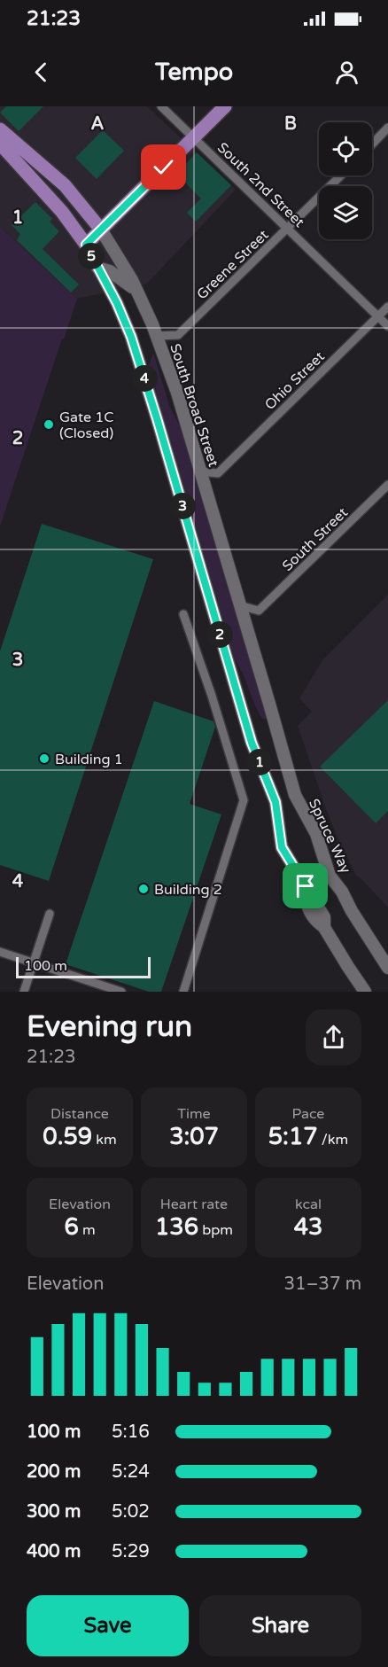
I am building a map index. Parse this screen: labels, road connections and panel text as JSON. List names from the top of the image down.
{
  "streets": {
    "main road": ["South Broad Street"],
    "street": [
      "South 2nd Street",
      "Greene Street",
      "Ohio Street",
      "South Street",
      "Spruce Way"
    ]
  },
  "crossings": [
    ["South 2nd Street", "Greene Street"],
    ["South 2nd Street", "Ohio Street"],
    ["Greene Street", "South Broad Street"],
    ["Ohio Street", "South Broad Street"],
    ["South Broad Street", "South Street"],
    ["South Broad Street", "Spruce Way"]
  ],
  "places": ["Gate 1C (Closed)", "Building 1", "Building 2"],
  "scale_bar": "100 m",
  "page": {
    "status": "21:23",
    "header": "Tempo",
    "pins": [
      "5",
      "4",
      "3",
      "2",
      "1"
    ],
    "scale": "100 m",
    "heading": ["Evening run", "21:23"],
    "stats": [
      ["Distance", "0.59 km"],
      ["Time", "3:07"],
      ["Pace", "5:17 /km"],
      ["Elevation", "6 m"],
      ["Heart rate", "136 bpm"],
      ["kcal", "43"]
    ],
    "chart": ["Elevation", "31–37 m"],
    "list": [
      {
        "name": "100 m",
        "note": "5:16"
      },
      {
        "name": "200 m",
        "note": "5:24"
      },
      {
        "name": "300 m",
        "note": "5:02"
      },
      {
        "name": "400 m",
        "note": "5:29"
      }
    ],
    "buttons": ["Save", "Share"]
  },
  "grid": {
    "columns": ["A", "B"],
    "rows": [
      "1",
      "2",
      "3",
      "4"
    ]
  }
}
